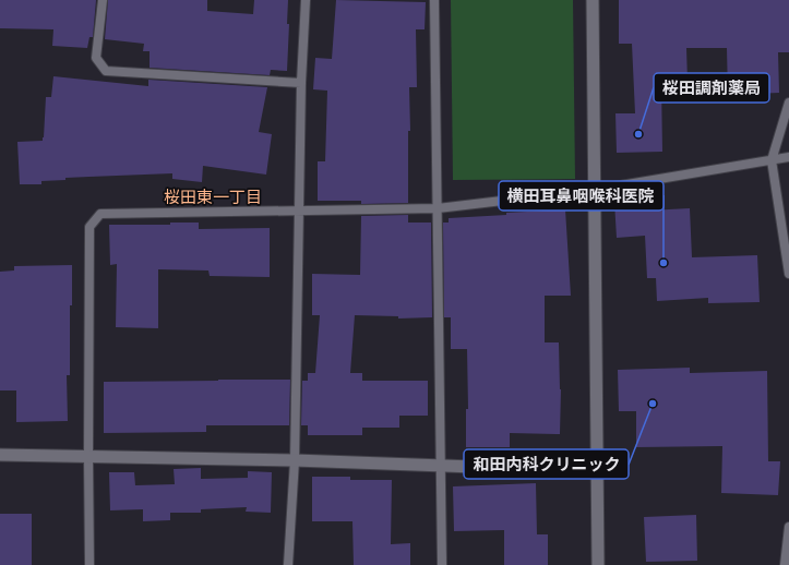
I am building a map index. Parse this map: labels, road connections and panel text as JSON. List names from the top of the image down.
{
  "districts": ["桜田東一丁目"],
  "places": ["桜田調剤薬局", "横田耳鼻咽喉科医院", "和田内科クリニック"]
}
